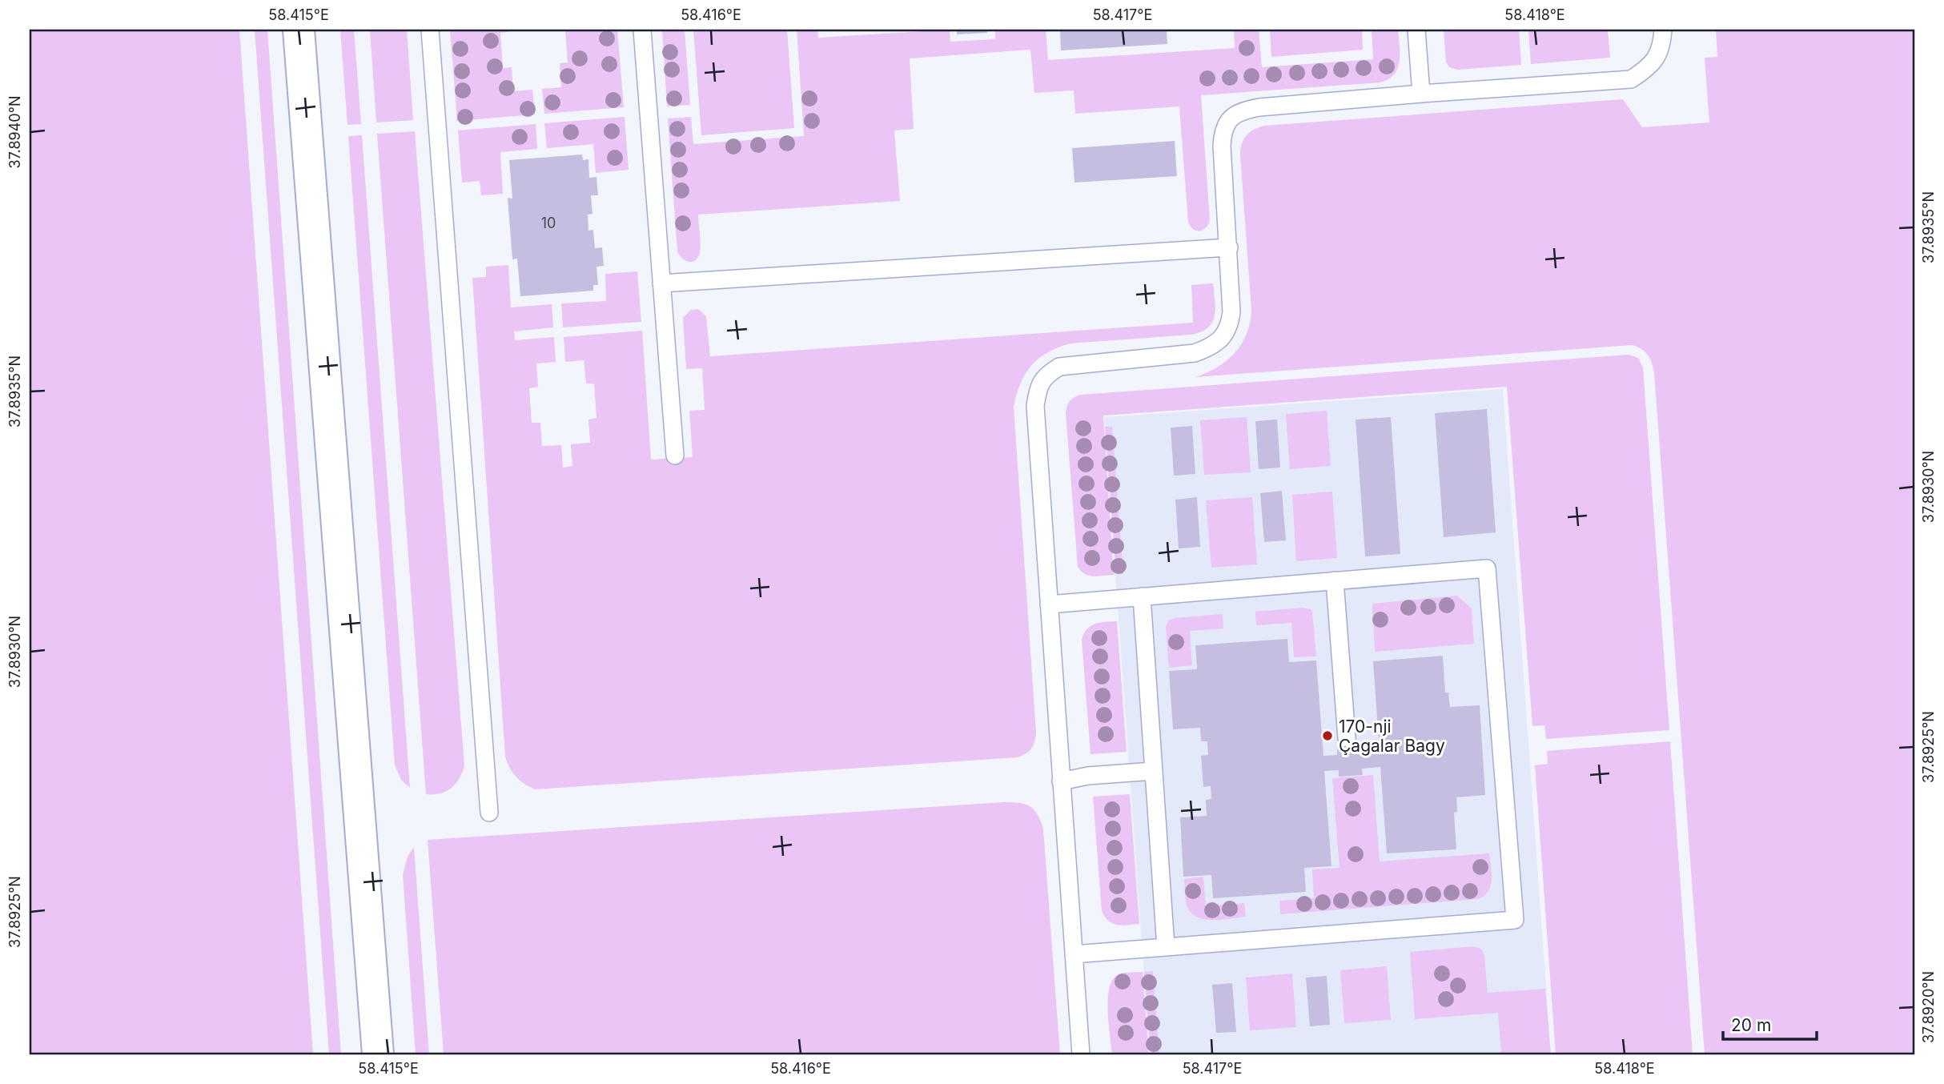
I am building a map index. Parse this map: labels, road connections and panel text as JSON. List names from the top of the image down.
{
  "places": ["170-nji Çagalar Bagy"],
  "house_numbers": ["10"],
  "scale_bar": "20 m",
  "coordinates": [
    "58.415°E",
    "58.416°E",
    "58.417°E",
    "58.418°E",
    "37.8940°N",
    "37.8935°N",
    "37.8930°N",
    "37.8925°N",
    "37.8920°N"
  ]
}
